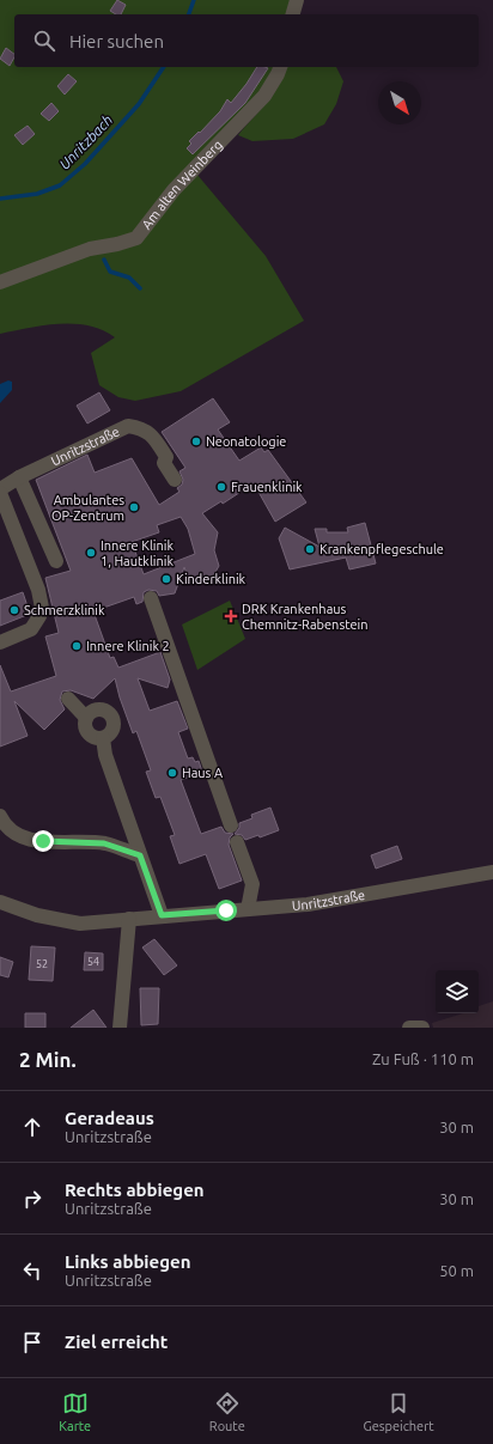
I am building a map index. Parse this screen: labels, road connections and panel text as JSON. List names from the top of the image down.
{
  "streets": {
    "street": ["Am alten Weinberg", "Unritzstraße"]
  },
  "water": ["Unritzbach"],
  "places": {
    "other": [
      "Neonatologie",
      "Frauenklinik",
      "Ambulantes OP-Zentrum",
      "Krankenpflegeschule",
      "Innere Klinik 1, Hautklinik",
      "Kinderklinik",
      "Schmerzklinik",
      "Innere Klinik 2",
      "Haus A"
    ],
    "health": ["DRK Krankenhaus Chemnitz-Rabenstein"]
  },
  "house_numbers": ["54", "52"],
  "north": "bottom right",
  "page": {
    "search": "Hier suchen",
    "heading": ["2 Min.", "Zu Fuß · 110 m"],
    "list": [
      ["Geradeaus", "Unritzstraße", "30 m"],
      ["Rechts abbiegen", "Unritzstraße", "30 m"],
      ["Links abbiegen", "Unritzstraße", "50 m"],
      "Ziel erreicht"
    ],
    "nav": ["Karte", "Route", "Gespeichert"]
  }
}
